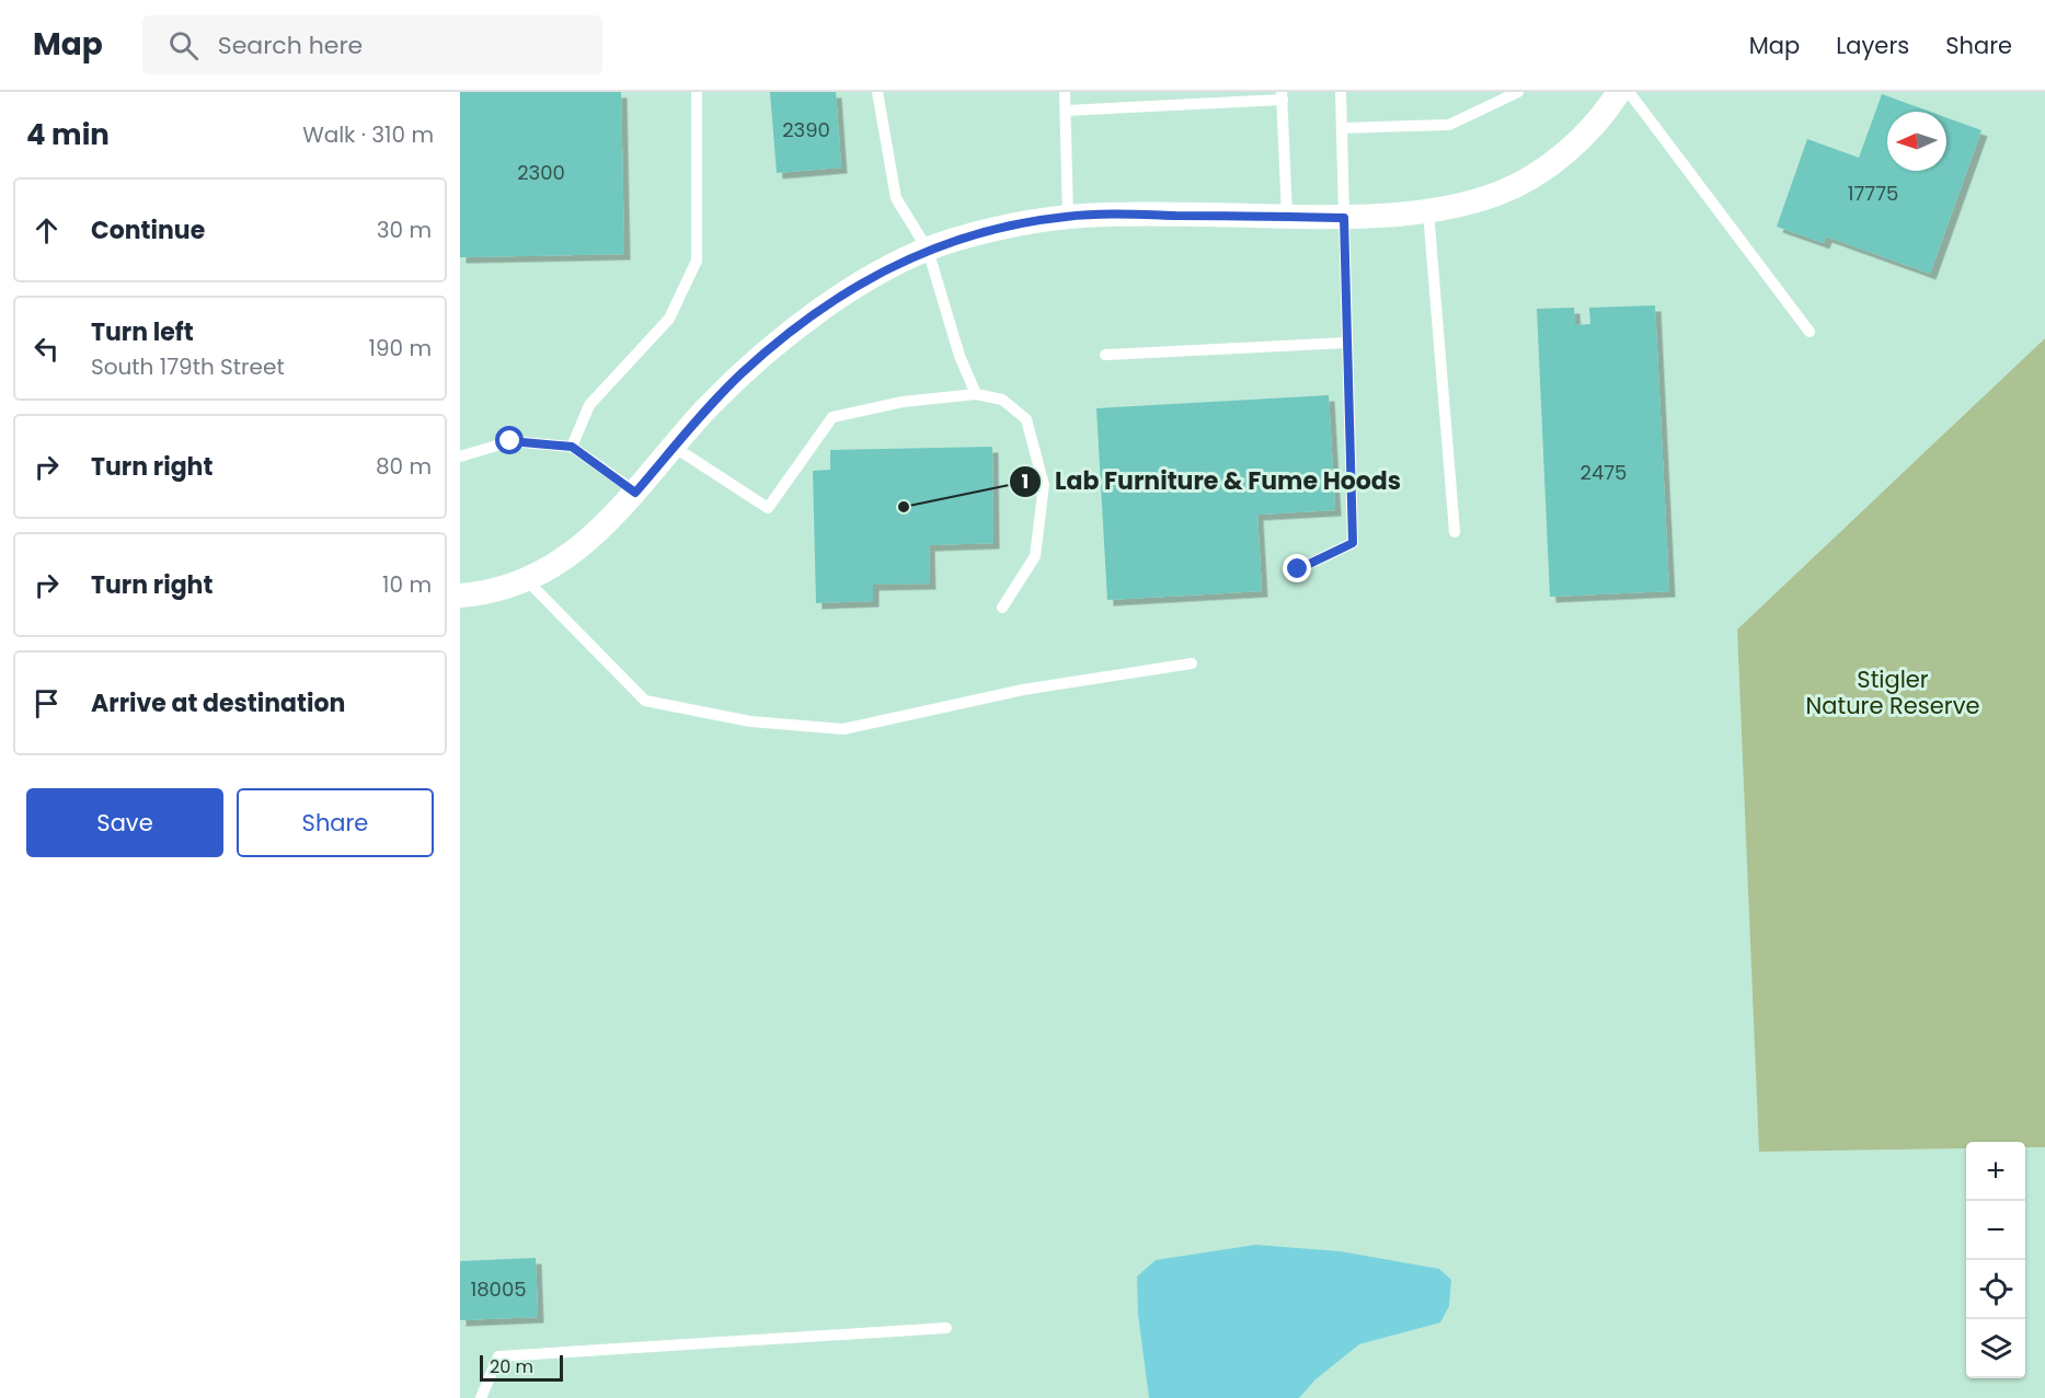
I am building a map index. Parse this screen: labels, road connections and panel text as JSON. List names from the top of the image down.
{
  "parks": ["Stigler Nature Reserve"],
  "places": ["Lab Furniture & Fume Hoods"],
  "house_numbers": [
    "2390",
    "2300",
    "17775",
    "2475",
    "18005"
  ],
  "scale_bar": "20 m",
  "north": "left",
  "page": {
    "header": "Map",
    "search": "Search here",
    "nav": ["Map", "Layers", "Share"],
    "heading": ["4 min", "Walk · 310 m"],
    "list": [
      ["Continue", "30 m"],
      ["Turn left", "South 179th Street", "190 m"],
      ["Turn right", "80 m"],
      ["Turn right", "10 m"],
      "Arrive at destination"
    ],
    "buttons": ["Save", "Share"],
    "map_buttons": ["+", "−"],
    "scale": "20 m"
  }
}
